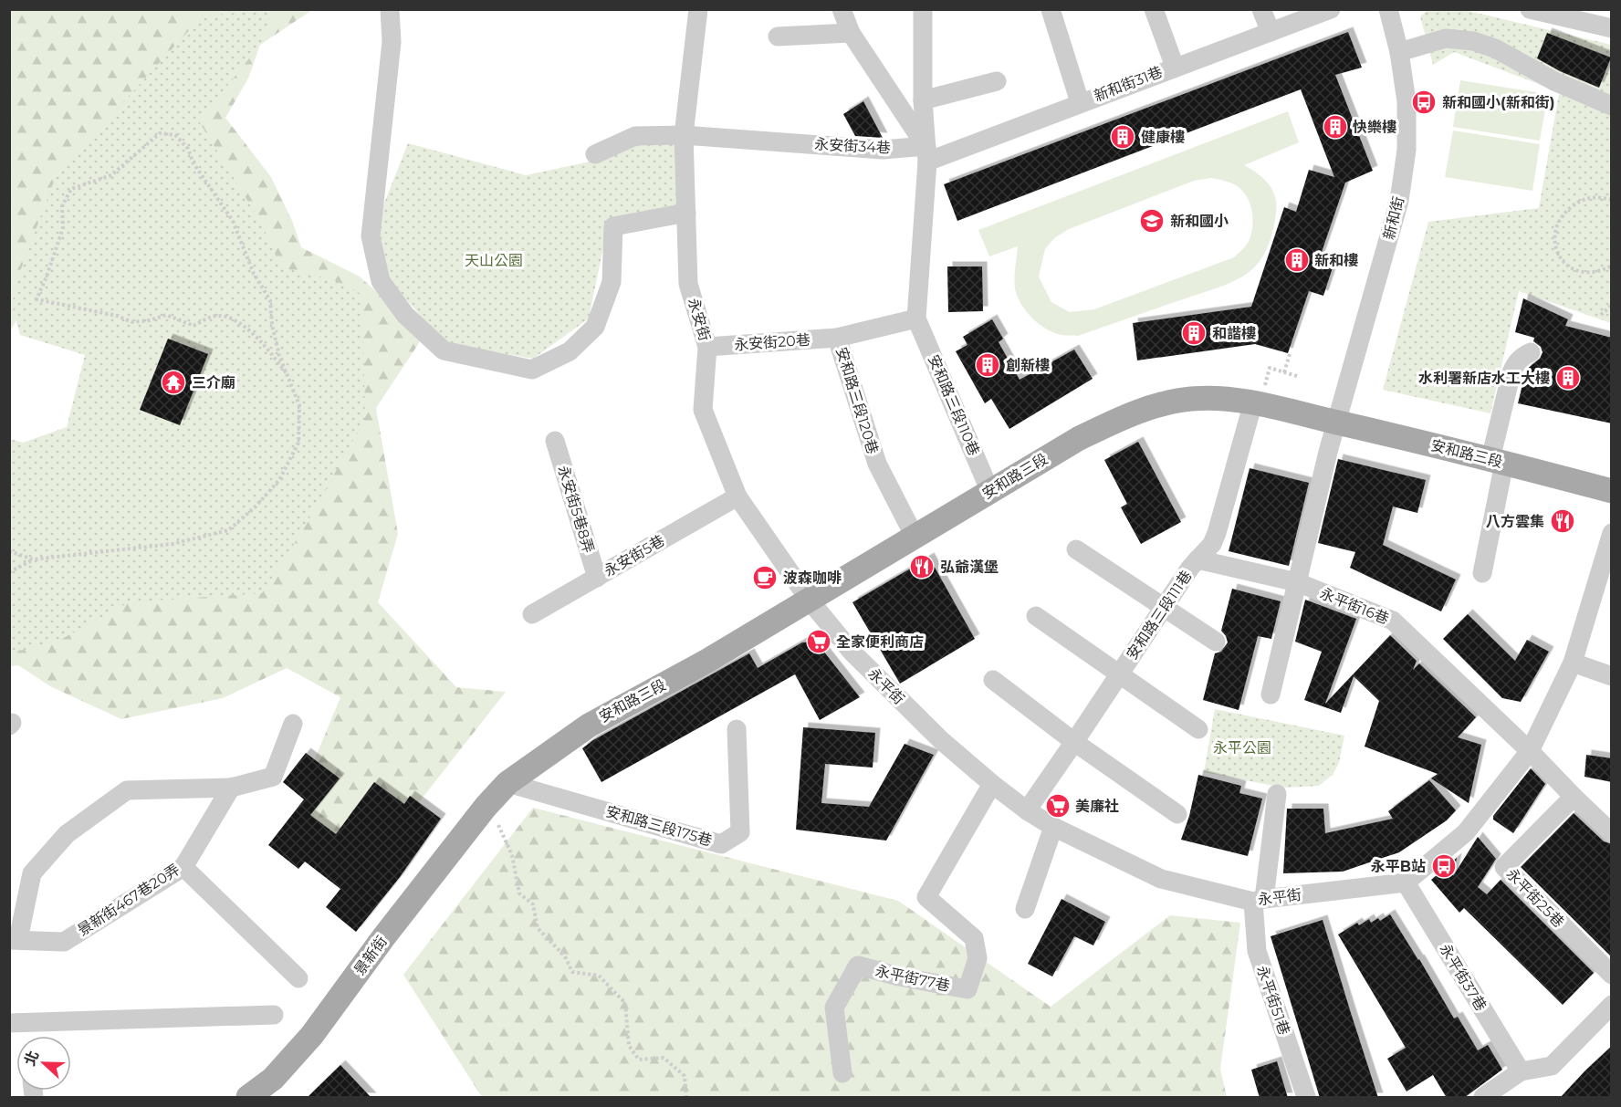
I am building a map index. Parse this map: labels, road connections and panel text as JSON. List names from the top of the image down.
{
  "streets": {
    "main road": ["安和路三段", "景新街"],
    "street": [
      "新和街31巷",
      "永安街34巷",
      "新和街",
      "永安街",
      "永安街20巷",
      "安和路三段120巷",
      "安和路三段110巷",
      "永安街5巷8弄",
      "永安街5巷",
      "永平街16巷",
      "安和路三段111巷",
      "永平街",
      "安和路三段175巷",
      "永平街25巷",
      "景新街467巷20弄",
      "永平街37巷",
      "永平街77巷",
      "永平街51巷"
    ]
  },
  "crossings": [
    ["新和街31巷", "永安街34巷"],
    ["永安街34巷", "永安街"],
    ["新和街", "安和路三段"],
    ["新和街", "永平街16巷"],
    ["永安街", "永安街20巷"],
    ["永安街", "安和路三段"],
    ["永安街", "永安街5巷"],
    ["永安街", "永平街"],
    ["永安街20巷", "安和路三段120巷"],
    ["安和路三段120巷", "安和路三段110巷"],
    ["安和路三段120巷", "安和路三段"],
    ["安和路三段110巷", "安和路三段"],
    ["安和路三段", "安和路三段111巷"],
    ["安和路三段", "永平街"],
    ["安和路三段", "安和路三段175巷"],
    ["安和路三段", "景新街"],
    ["永安街5巷8弄", "永安街5巷"],
    ["永平街16巷", "安和路三段111巷"],
    ["永平街16巷", "永平街25巷"],
    ["安和路三段111巷", "永平街"],
    ["永平街", "永平街37巷"],
    ["永平街", "永平街77巷"],
    ["永平街", "永平街51巷"]
  ],
  "parks": ["天山公園", "永平公園"],
  "places": {
    "bus stop": ["新和國小(新和街)", "永平B站"],
    "building": [
      "快樂樓",
      "健康樓",
      "新和樓",
      "和諧樓",
      "創新樓",
      "水利署新店水工大樓"
    ],
    "school or university": ["新和國小"],
    "temple": ["三介廟"],
    "restaurant": ["八方雲集", "弘爺漢堡"],
    "cafe": ["波森咖啡"],
    "supermarket": ["全家便利商店", "美廉社"]
  },
  "north": "left"
}
